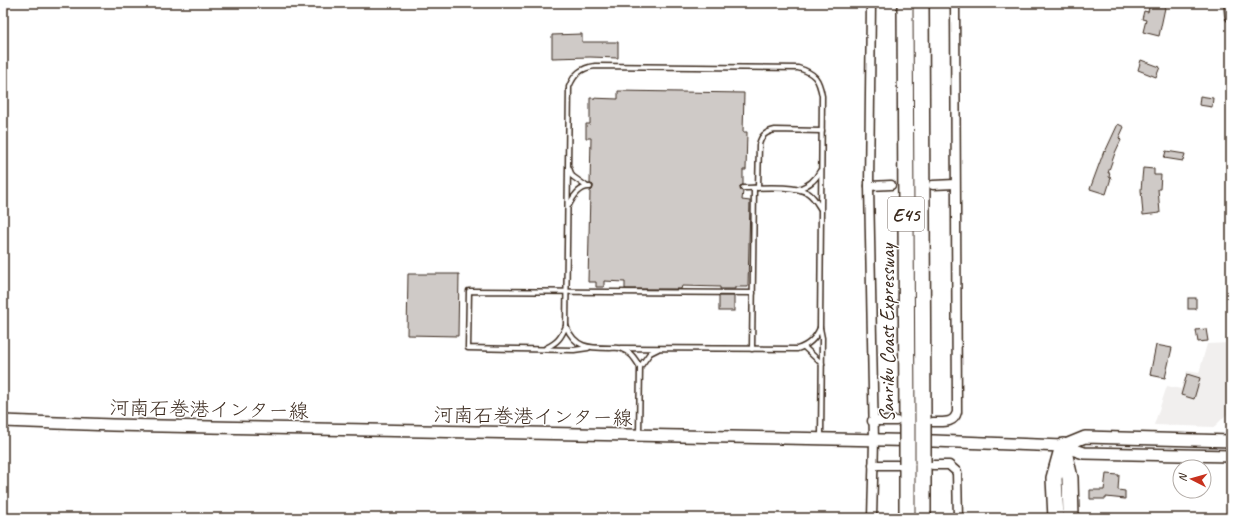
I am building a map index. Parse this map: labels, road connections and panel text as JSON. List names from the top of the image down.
{
  "streets": {
    "highway": ["E45", "Sanriku Coast Expressway"],
    "main road": ["河南石巻港インター線"]
  },
  "north": "left"
}
